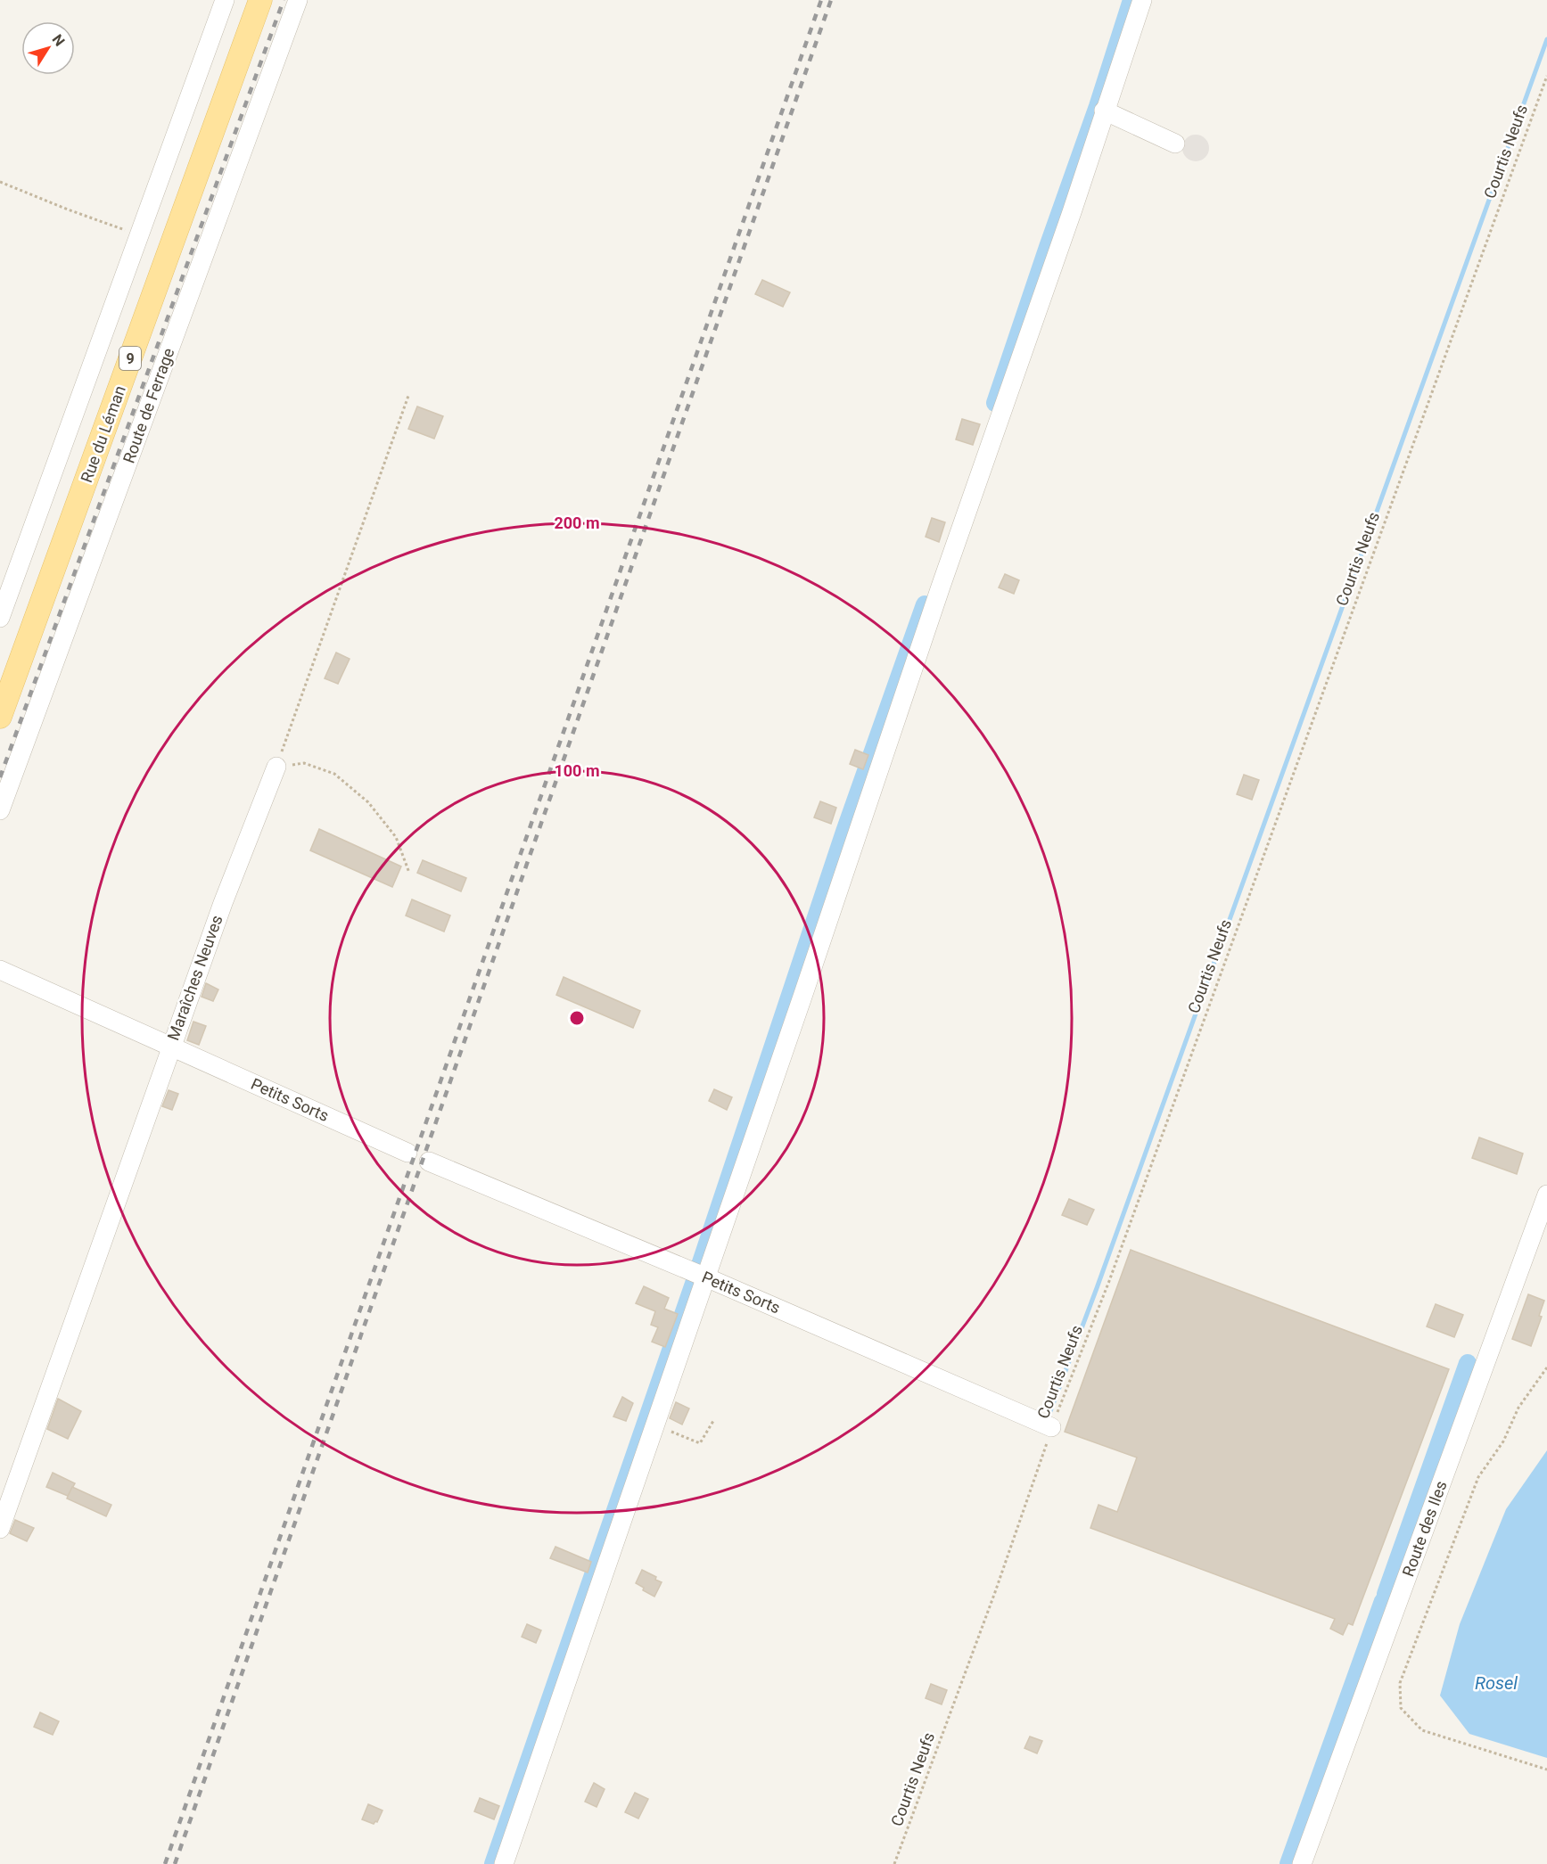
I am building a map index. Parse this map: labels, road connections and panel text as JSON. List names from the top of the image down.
{
  "streets": {
    "main road": ["9", "Rue du Léman"],
    "street": [
      "Route de Ferrage",
      "Maraîches Neuves",
      "Petits Sorts",
      "Route des Iles"
    ],
    "path": ["Courtis Neufs"]
  },
  "crossings": [
    ["Courtis Neufs", "Petits Sorts"],
    ["Maraîches Neuves", "Petits Sorts"]
  ],
  "water": ["Rosel"],
  "north": "top right",
  "rings": ["200 m", "100 m"]
}
